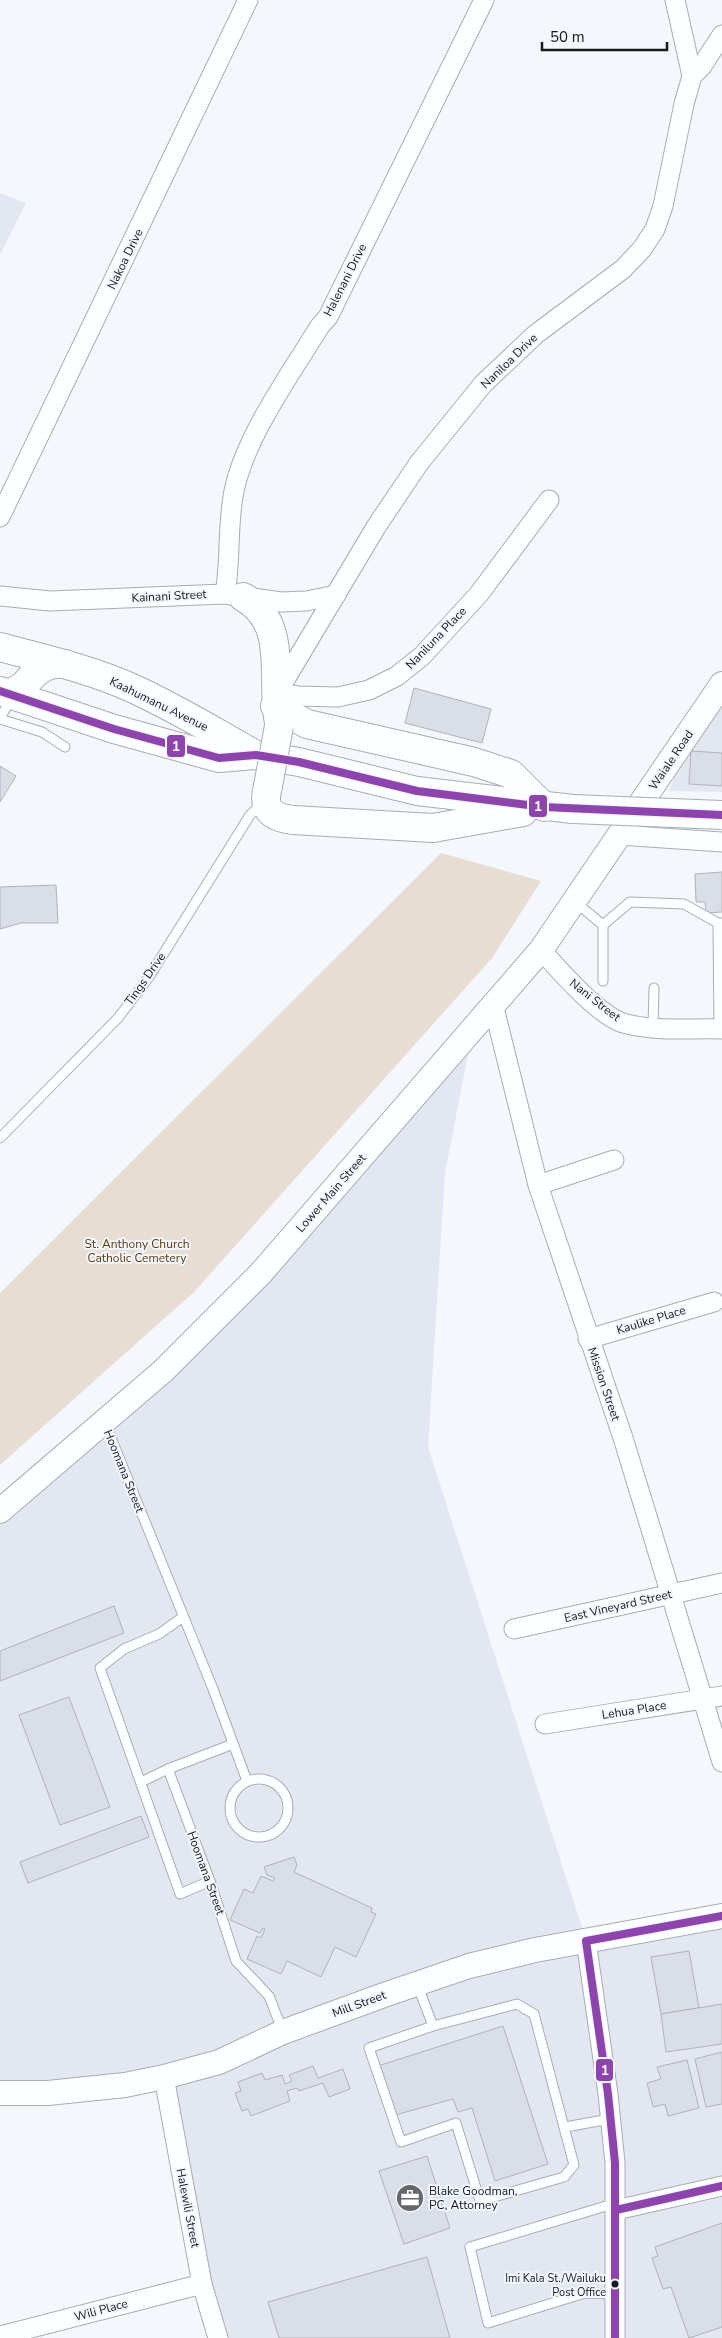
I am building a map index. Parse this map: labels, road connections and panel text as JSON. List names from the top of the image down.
{
  "streets": {
    "main road": ["Kaahumanu Avenue"],
    "street": [
      "Nakoa Drive",
      "Halenani Drive",
      "Naniloa Drive",
      "Kainani Street",
      "Naniluna Place",
      "Waiale Road",
      "Nani Street",
      "Lower Main Street",
      "Kaulike Place",
      "Mission Street",
      "East Vineyard Street",
      "Lehua Place",
      "Mill Street",
      "Halewili Street",
      "Wili Place"
    ],
    "lane": ["Tings Drive", "Hoomana Street"]
  },
  "crossings": [
    ["Halenani Drive", "Kainani Street"],
    ["Naniloa Drive", "Kainani Street"],
    ["Naniloa Drive", "Naniluna Place"],
    ["Waiale Road", "Lower Main Street"],
    ["Nani Street", "Lower Main Street"],
    ["Lower Main Street", "Mission Street"],
    ["Lower Main Street", "Hoomana Street"],
    ["Kaulike Place", "Mission Street"],
    ["Mission Street", "East Vineyard Street"],
    ["Mission Street", "Lehua Place"],
    ["Hoomana Street", "Mill Street"],
    ["Mill Street", "Halewili Street"],
    ["Halewili Street", "Wili Place"]
  ],
  "parks": ["St. Anthony Church Catholic Cemetery"],
  "places": {
    "office": ["Blake Goodman, PC, Attorney"],
    "other": ["Imi Kala St./Wailuku Post Office"]
  },
  "lines": ["transit line 1"],
  "scale_bar": "50 m"
}
